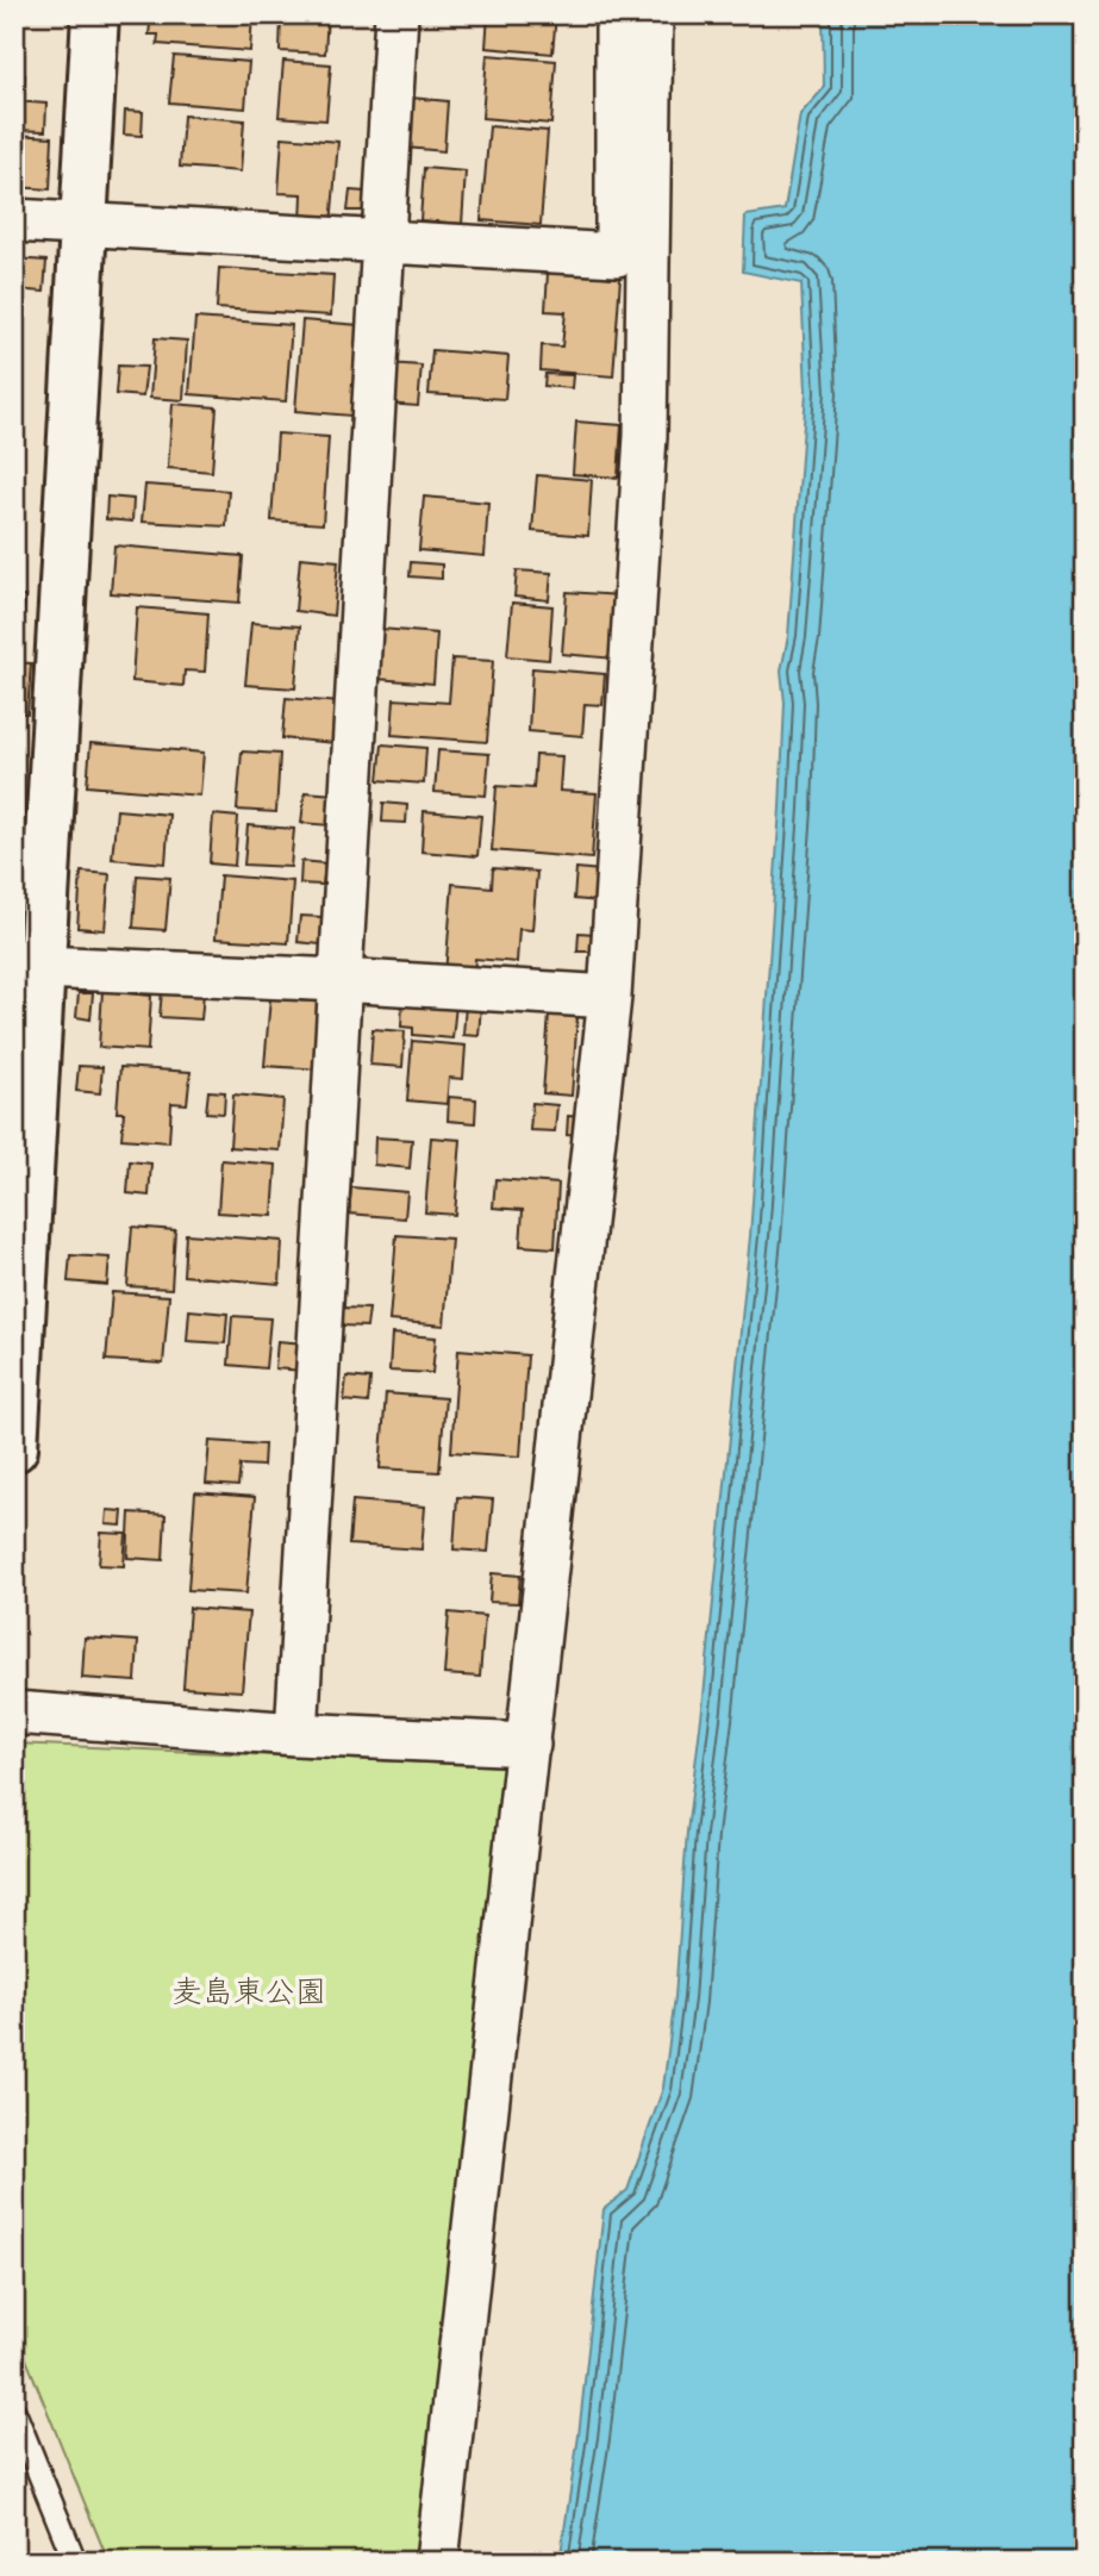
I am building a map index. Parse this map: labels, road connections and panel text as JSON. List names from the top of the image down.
{
  "parks": ["麦島東公園"]
}
